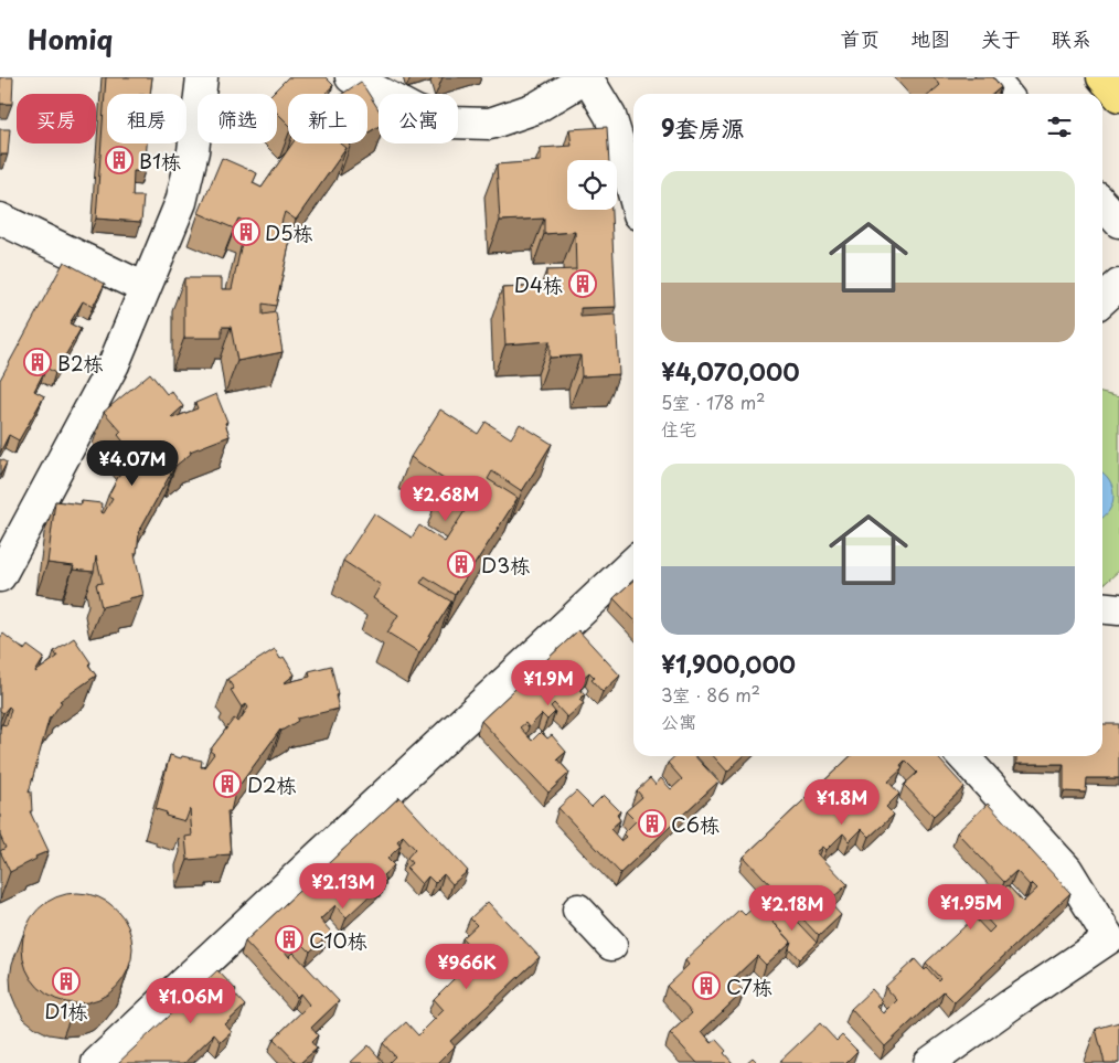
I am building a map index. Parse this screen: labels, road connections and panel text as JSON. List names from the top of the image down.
{
  "places": {
    "building": [
      "B1栋",
      "D5栋",
      "D4栋",
      "B2栋",
      "D3栋",
      "D2栋",
      "C6栋",
      "C10栋",
      "D1栋",
      "C7栋"
    ]
  },
  "page": {
    "header": "Homiq",
    "nav": [
      "首页",
      "地图",
      "关于",
      "联系"
    ],
    "chip": [
      "买房",
      "租房",
      "筛选",
      "新上",
      "公寓"
    ],
    "heading": "9套房源",
    "list": [
      {
        "name": "¥4,070,000",
        "note": "5室 · 178 m² · 住宅"
      },
      {
        "name": "¥1,900,000",
        "note": "3室 · 86 m² · 公寓"
      }
    ],
    "price": [
      "¥4.07M",
      "¥2.68M",
      "¥1.9M",
      "¥1.8M",
      "¥2.13M",
      "¥1.95M",
      "¥2.18M",
      "¥966K",
      "¥1.06M"
    ]
  }
}
